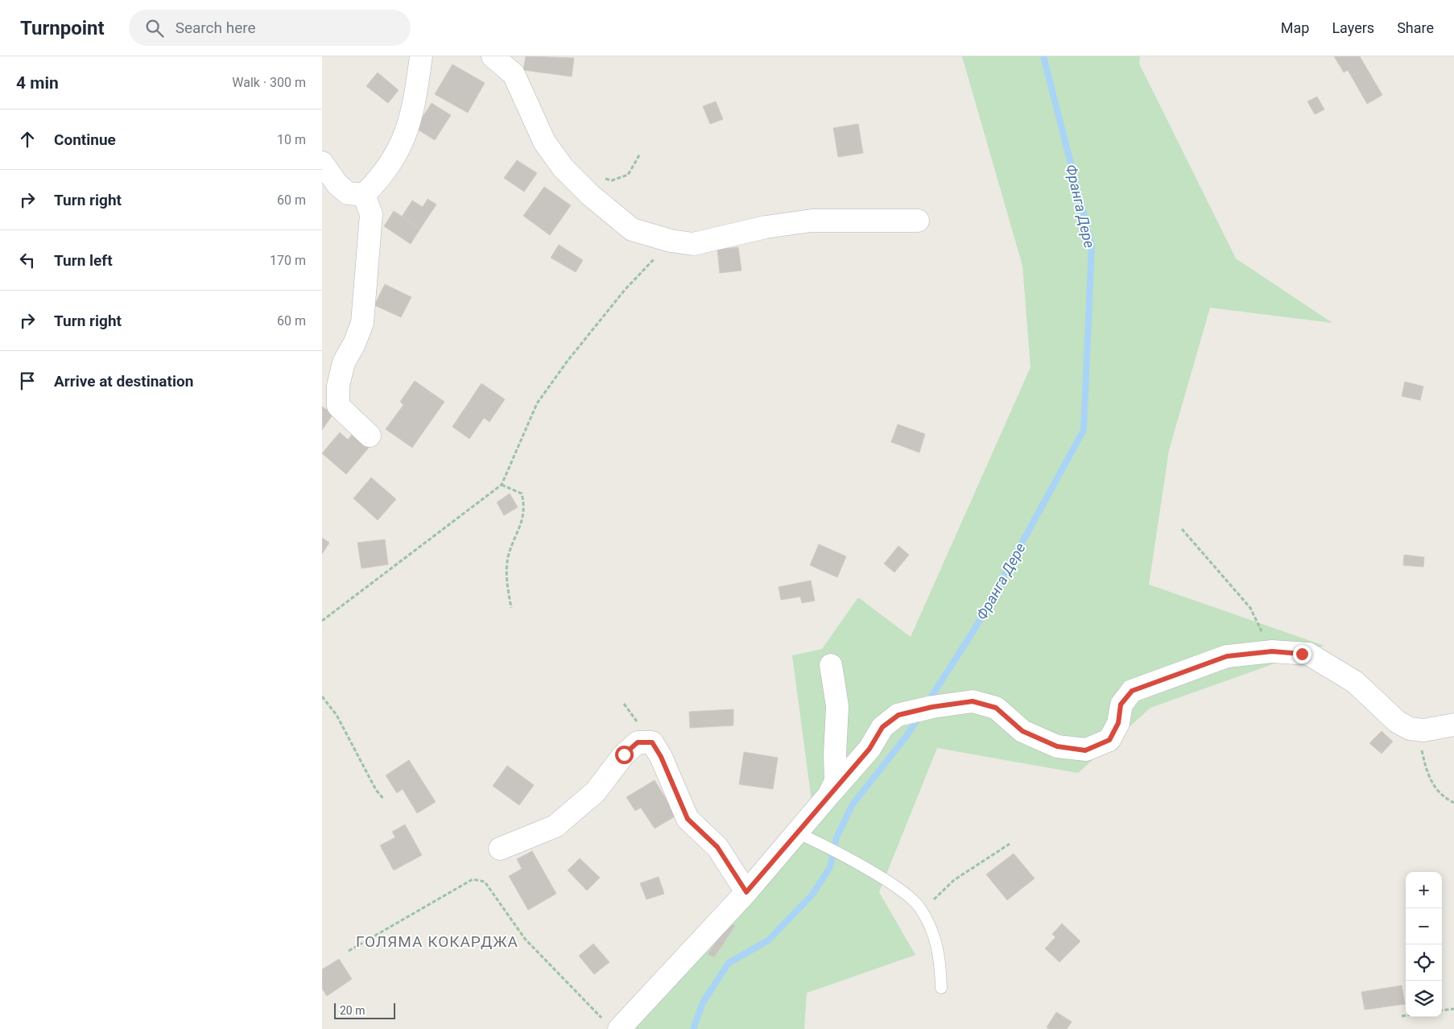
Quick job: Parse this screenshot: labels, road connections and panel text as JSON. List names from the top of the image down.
{
  "districts": ["ГОЛЯМА КОКАРДЖА"],
  "water": ["Франга Дере"],
  "scale_bar": "20 m",
  "page": {
    "header": "Turnpoint",
    "search": "Search here",
    "nav": ["Map", "Layers", "Share"],
    "heading": ["4 min", "Walk · 300 m"],
    "list": [
      ["Continue", "10 m"],
      ["Turn right", "60 m"],
      ["Turn left", "170 m"],
      ["Turn right", "60 m"],
      "Arrive at destination"
    ],
    "map_buttons": ["+", "−"],
    "scale": "20 m"
  }
}
